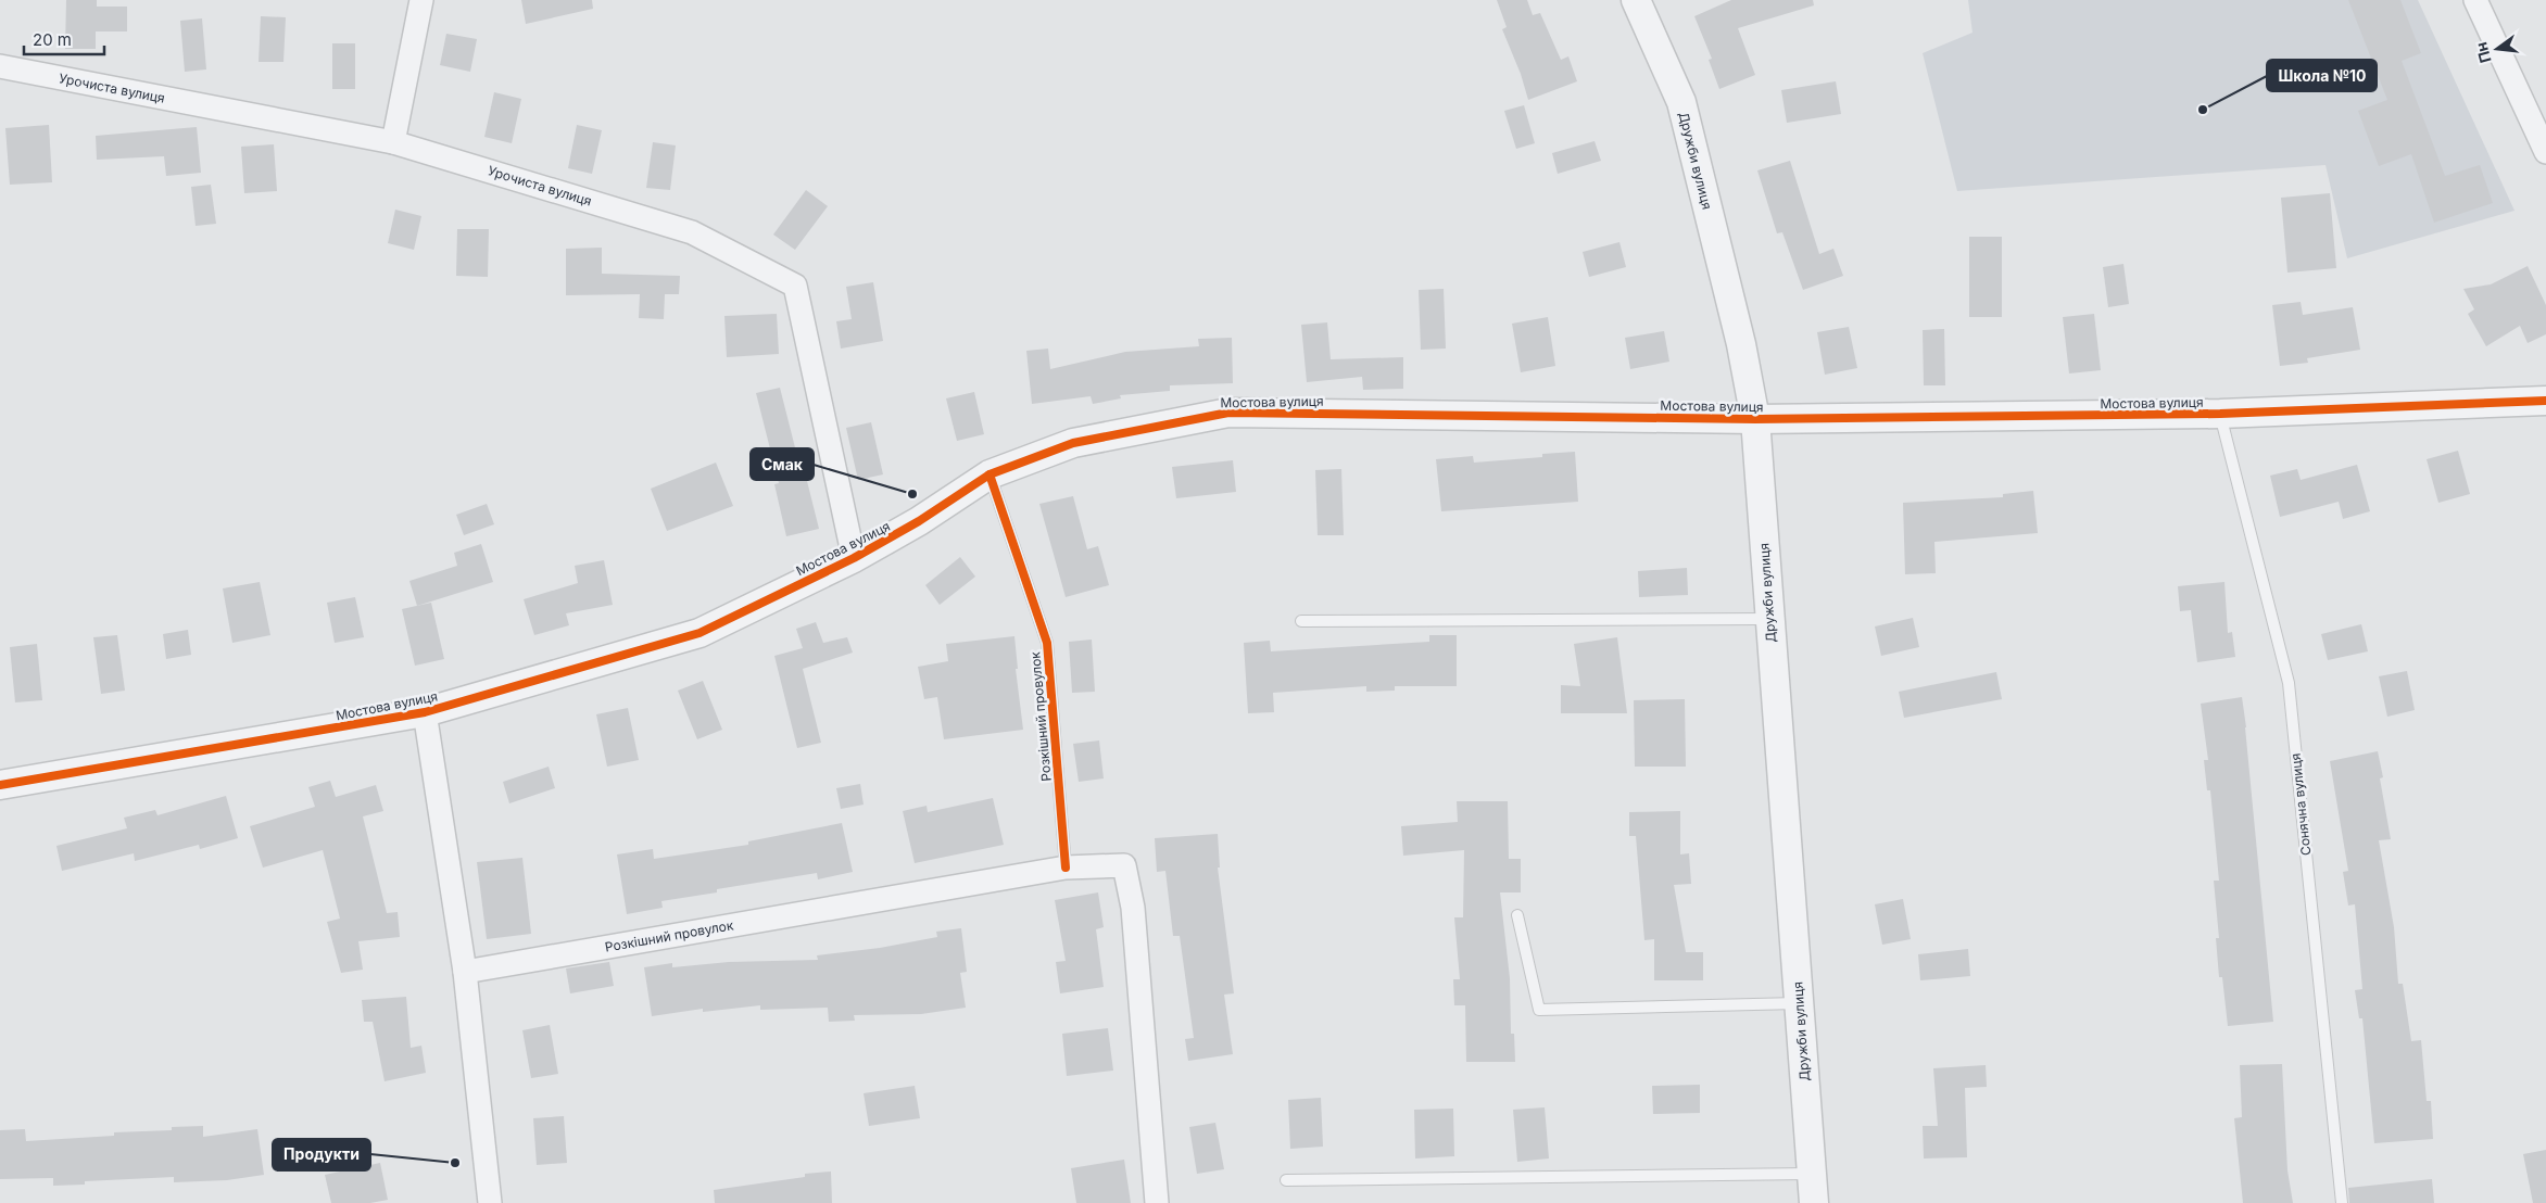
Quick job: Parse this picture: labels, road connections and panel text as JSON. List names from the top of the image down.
{
  "streets": {
    "street": [
      "Урочиста вулиця",
      "Дружби вулиця",
      "Мостова вулиця",
      "Розкішний провулок"
    ],
    "lane": ["Сонячна вулиця"]
  },
  "crossings": [
    ["Урочиста вулиця", "Мостова вулиця"],
    ["Дружби вулиця", "Мостова вулиця"],
    ["Мостова вулиця", "Розкішний провулок"],
    ["Мостова вулиця", "Сонячна вулиця"]
  ],
  "places": ["Школа №10", "Смак", "Продукти"],
  "scale_bar": "20 m",
  "north": "left"
}
